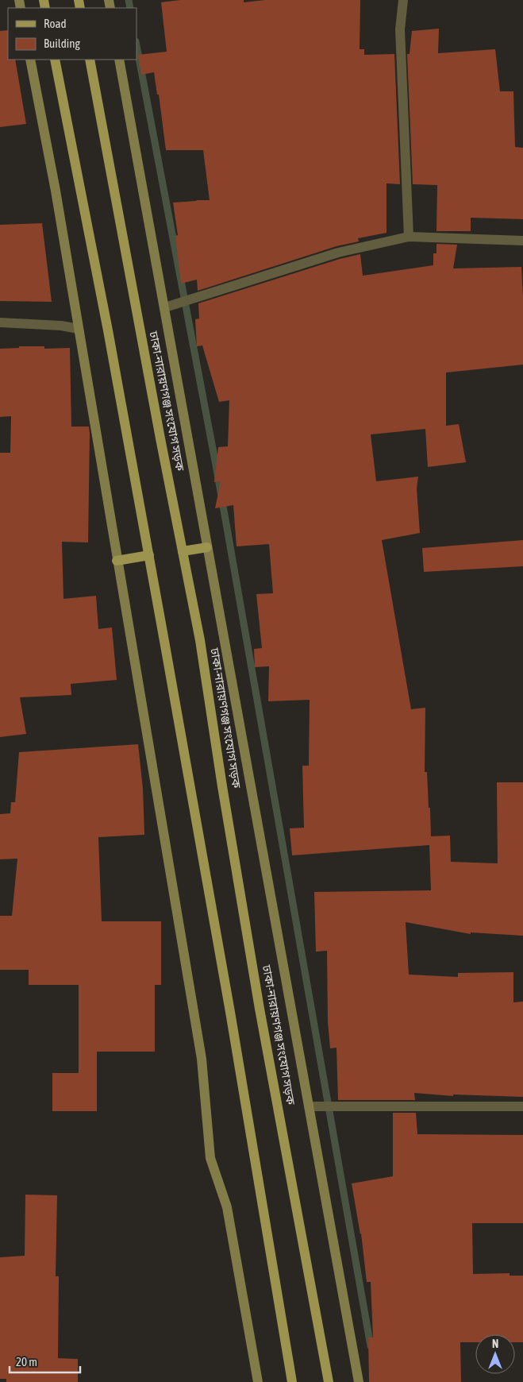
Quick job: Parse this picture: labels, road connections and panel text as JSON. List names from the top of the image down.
{
  "streets": {
    "main road": ["ঢাকা-নারায়ণগঞ্জ সংযোগ সড়ক"]
  },
  "legend": ["Road", "Building"],
  "scale_bar": "20 m",
  "north": "top"
}
